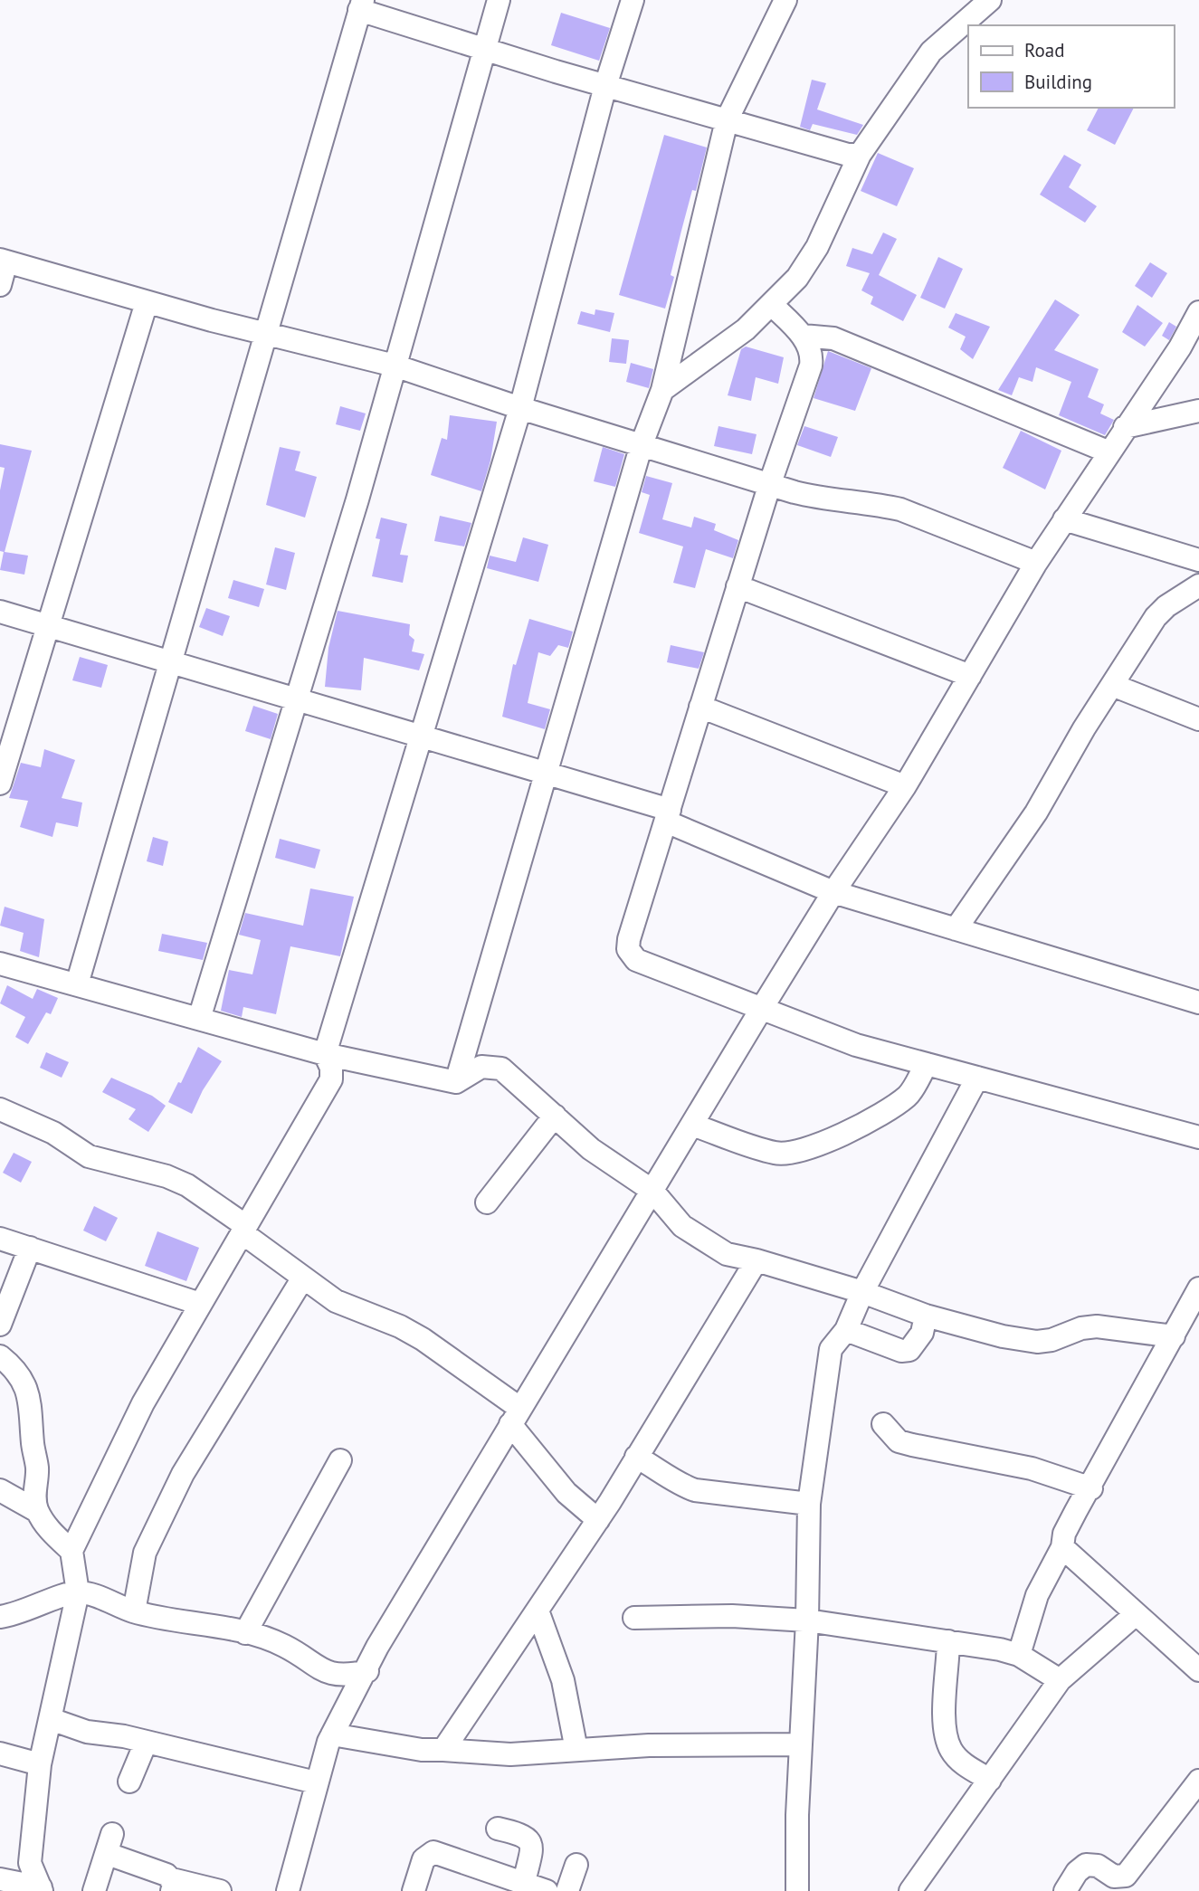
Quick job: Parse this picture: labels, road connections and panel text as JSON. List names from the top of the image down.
{
  "legend": ["Road", "Building"]
}
